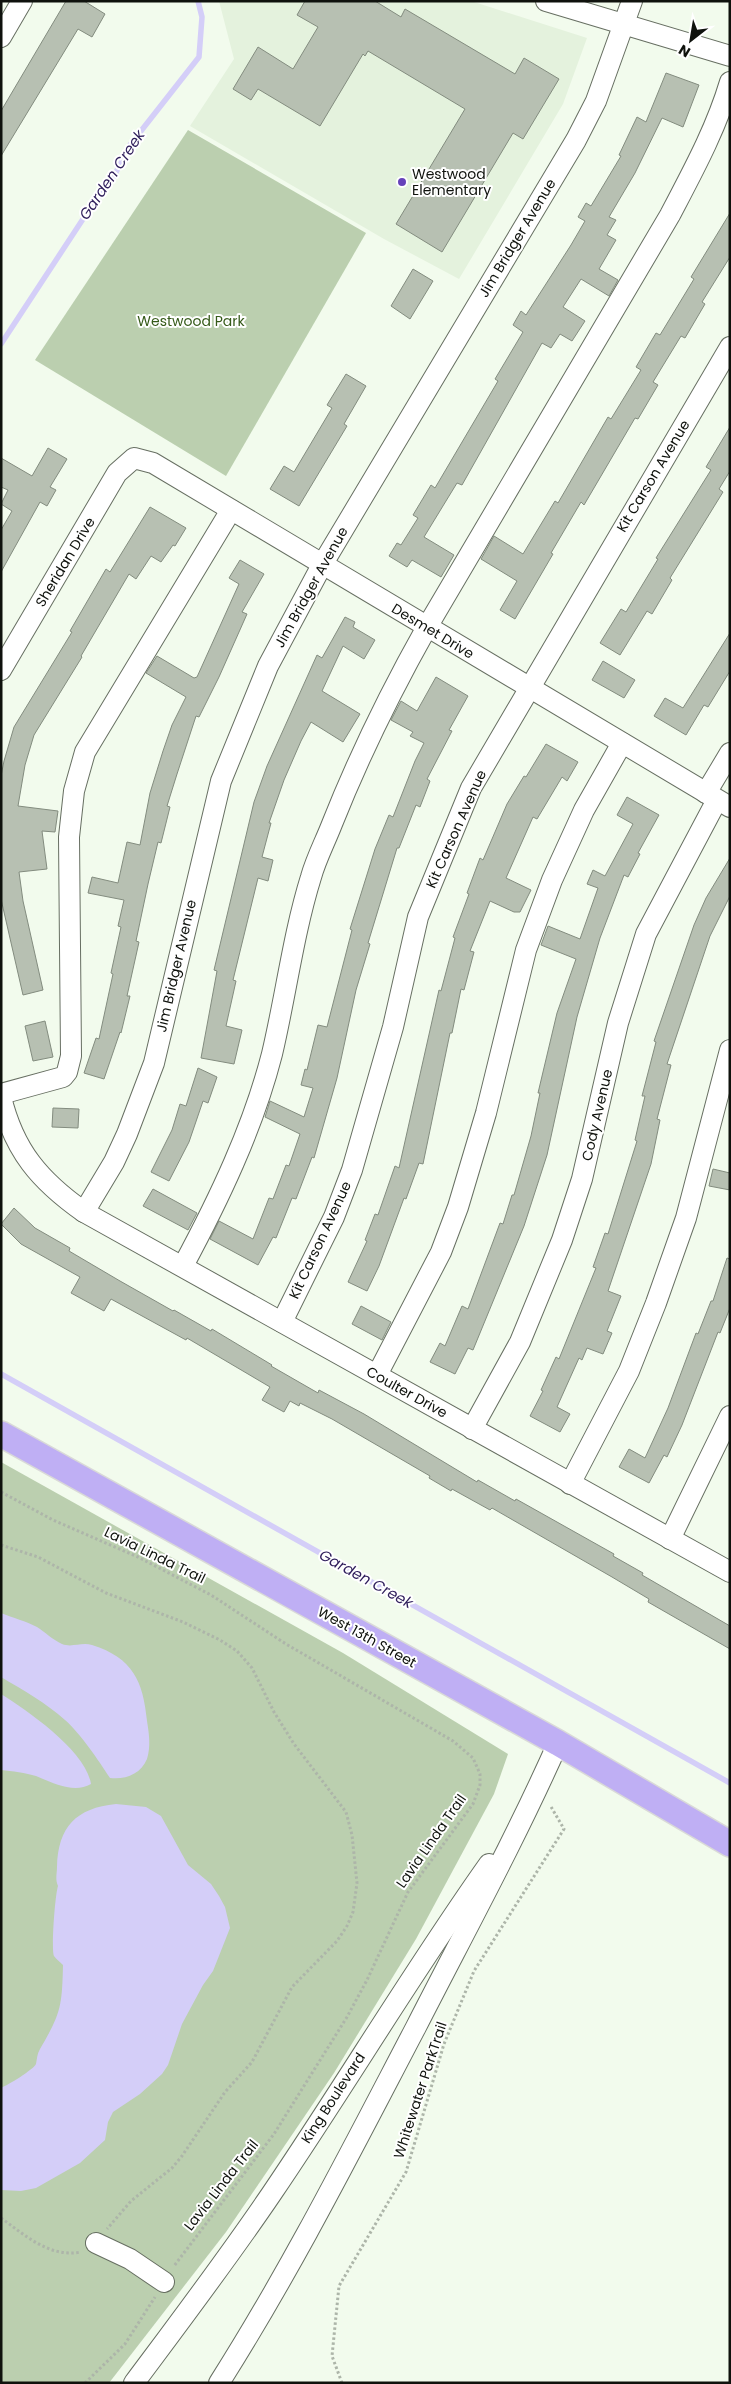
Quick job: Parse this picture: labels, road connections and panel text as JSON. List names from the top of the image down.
{
  "streets": {
    "main road": ["West 13th Street"],
    "street": [
      "Jim Bridger Avenue",
      "Kit Carson Avenue",
      "Sheridan Drive",
      "Desmet Drive",
      "Cody Avenue",
      "Coulter Drive",
      "King Boulevard"
    ],
    "path": ["Lavia Linda Trail", "Whitewater ParkTrail"]
  },
  "crossings": [
    ["Jim Bridger Avenue", "Desmet Drive"],
    ["Jim Bridger Avenue", "Coulter Drive"],
    ["Kit Carson Avenue", "Desmet Drive"],
    ["Kit Carson Avenue", "Coulter Drive"],
    ["Sheridan Drive", "Desmet Drive"],
    ["Desmet Drive", "Cody Avenue"],
    ["Cody Avenue", "Coulter Drive"],
    ["West 13th Street", "King Boulevard"],
    ["Whitewater ParkTrail", "King Boulevard"]
  ],
  "water": ["Garden Creek"],
  "parks": ["Westwood Park"],
  "places": ["Westwood Elementary"],
  "north": "bottom left"
}
